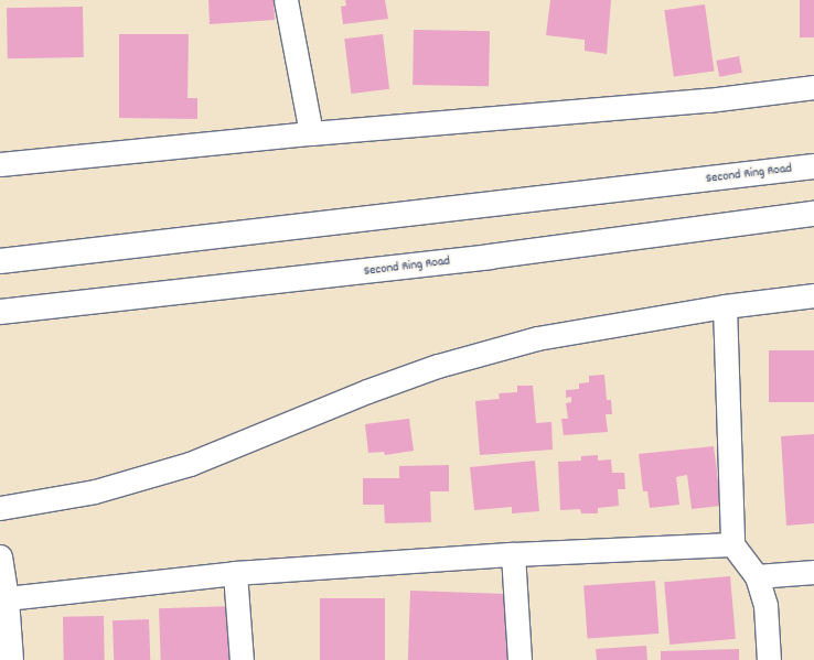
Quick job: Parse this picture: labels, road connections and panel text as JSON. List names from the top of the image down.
{
  "streets": {
    "highway": ["Second Ring Road"]
  }
}
